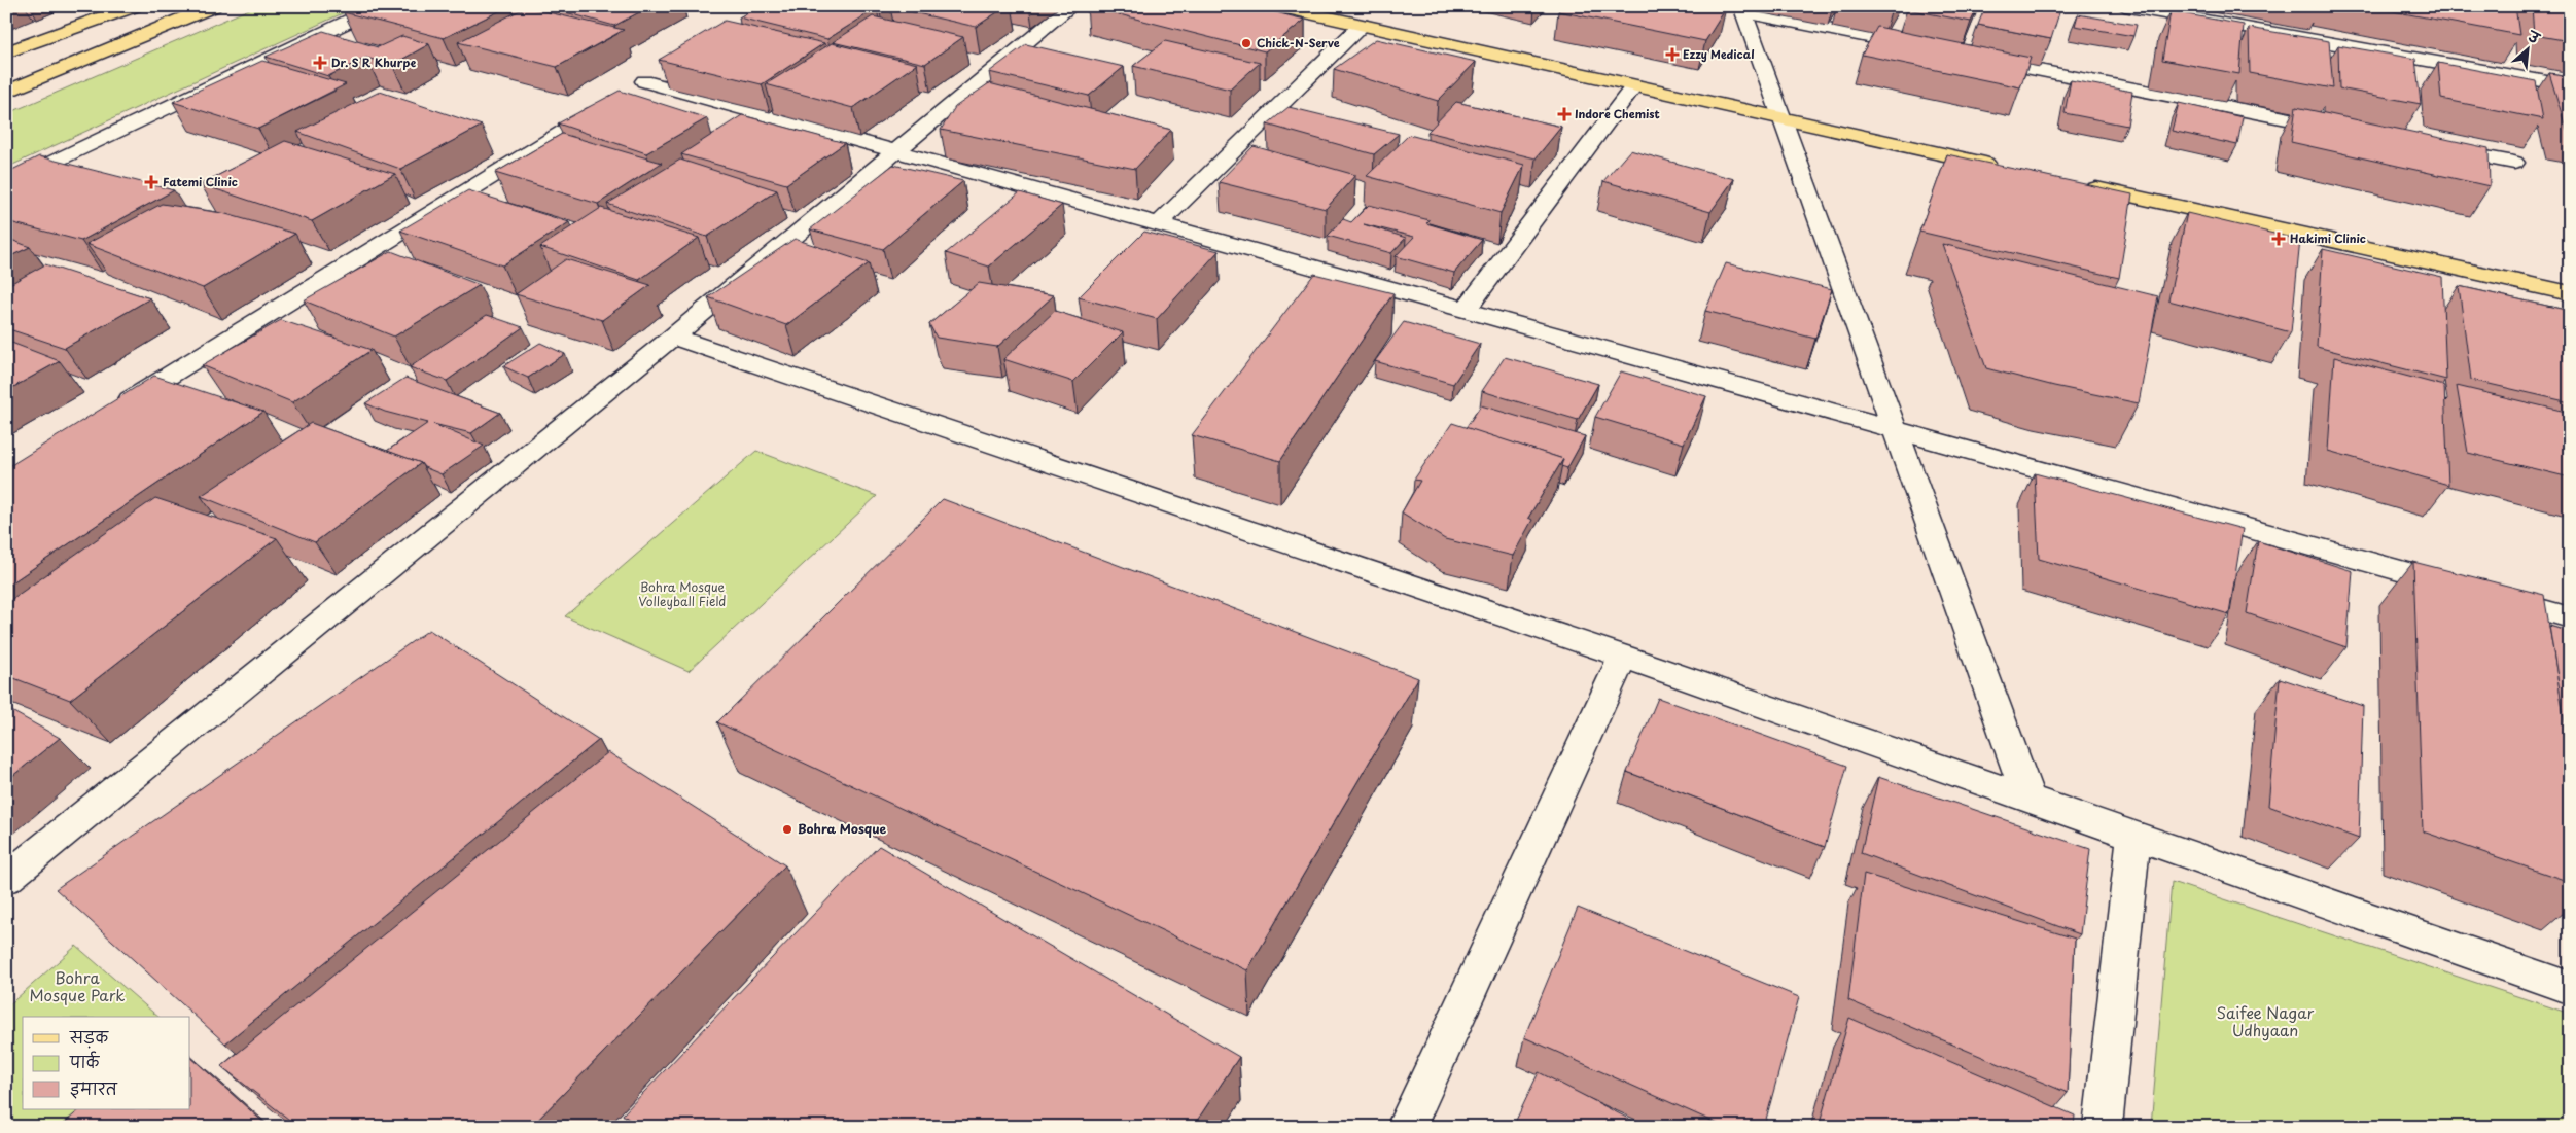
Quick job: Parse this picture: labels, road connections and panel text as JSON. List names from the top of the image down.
{
  "parks": ["Bohra Mosque Volleyball Field", "Bohra Mosque Park", "Saifee Nagar Udhyaan"],
  "places": {
    "other": ["Chick-N-Serve", "Bohra Mosque"],
    "health": [
      "Ezzy Medical",
      "Dr. S R Khurpe",
      "Indore Chemist",
      "Fatemi Clinic",
      "Hakimi Clinic"
    ]
  },
  "legend": ["सड़क", "पार्क", "इमारत"],
  "north": "top right"
}
